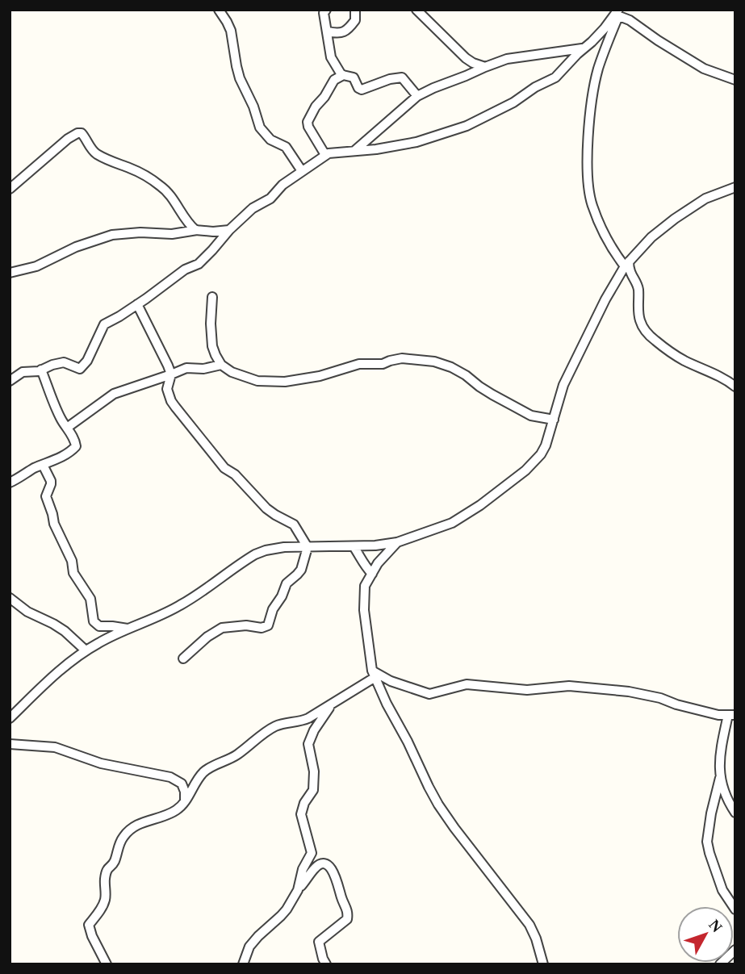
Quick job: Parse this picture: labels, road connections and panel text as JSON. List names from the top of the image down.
{
  "north": "top right"
}
